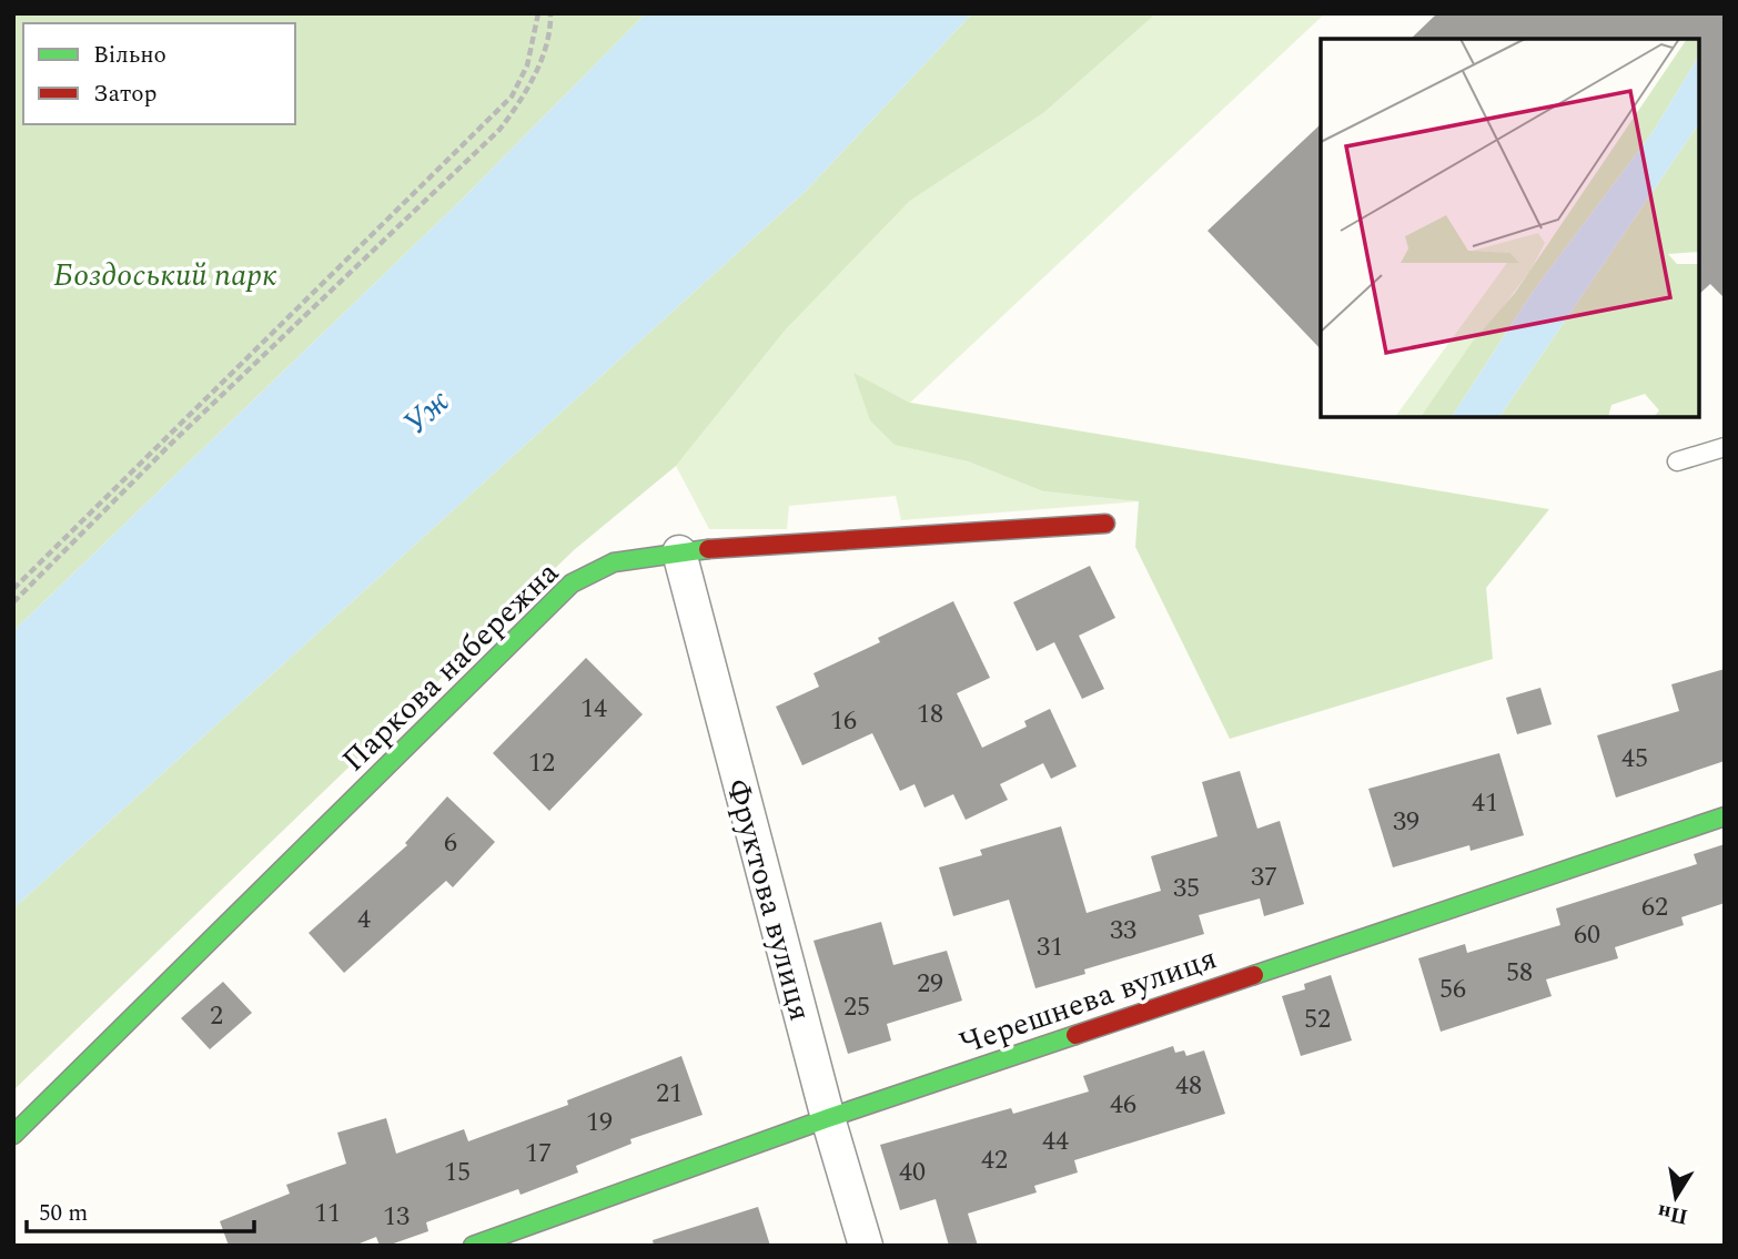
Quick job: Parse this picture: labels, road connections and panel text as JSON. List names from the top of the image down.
{
  "streets": {
    "street": ["Паркова набережна", "Фруктова вулиця", "Черешнева вулиця"]
  },
  "crossings": [
    ["Паркова набережна", "Фруктова вулиця"],
    ["Фруктова вулиця", "Черешнева вулиця"]
  ],
  "water": ["Уж"],
  "parks": ["Боздоський парк"],
  "house_numbers": [
    "14",
    "18",
    "16",
    "45",
    "12",
    "41",
    "39",
    "6",
    "37",
    "35",
    "62",
    "4",
    "33",
    "60",
    "31",
    "58",
    "29",
    "56",
    "25",
    "2",
    "52",
    "48",
    "21",
    "46",
    "19",
    "44",
    "17",
    "42",
    "15",
    "40",
    "11",
    "13"
  ],
  "legend": ["Вільно", "Затор"],
  "scale_bar": "50 m",
  "north": "bottom"
}
